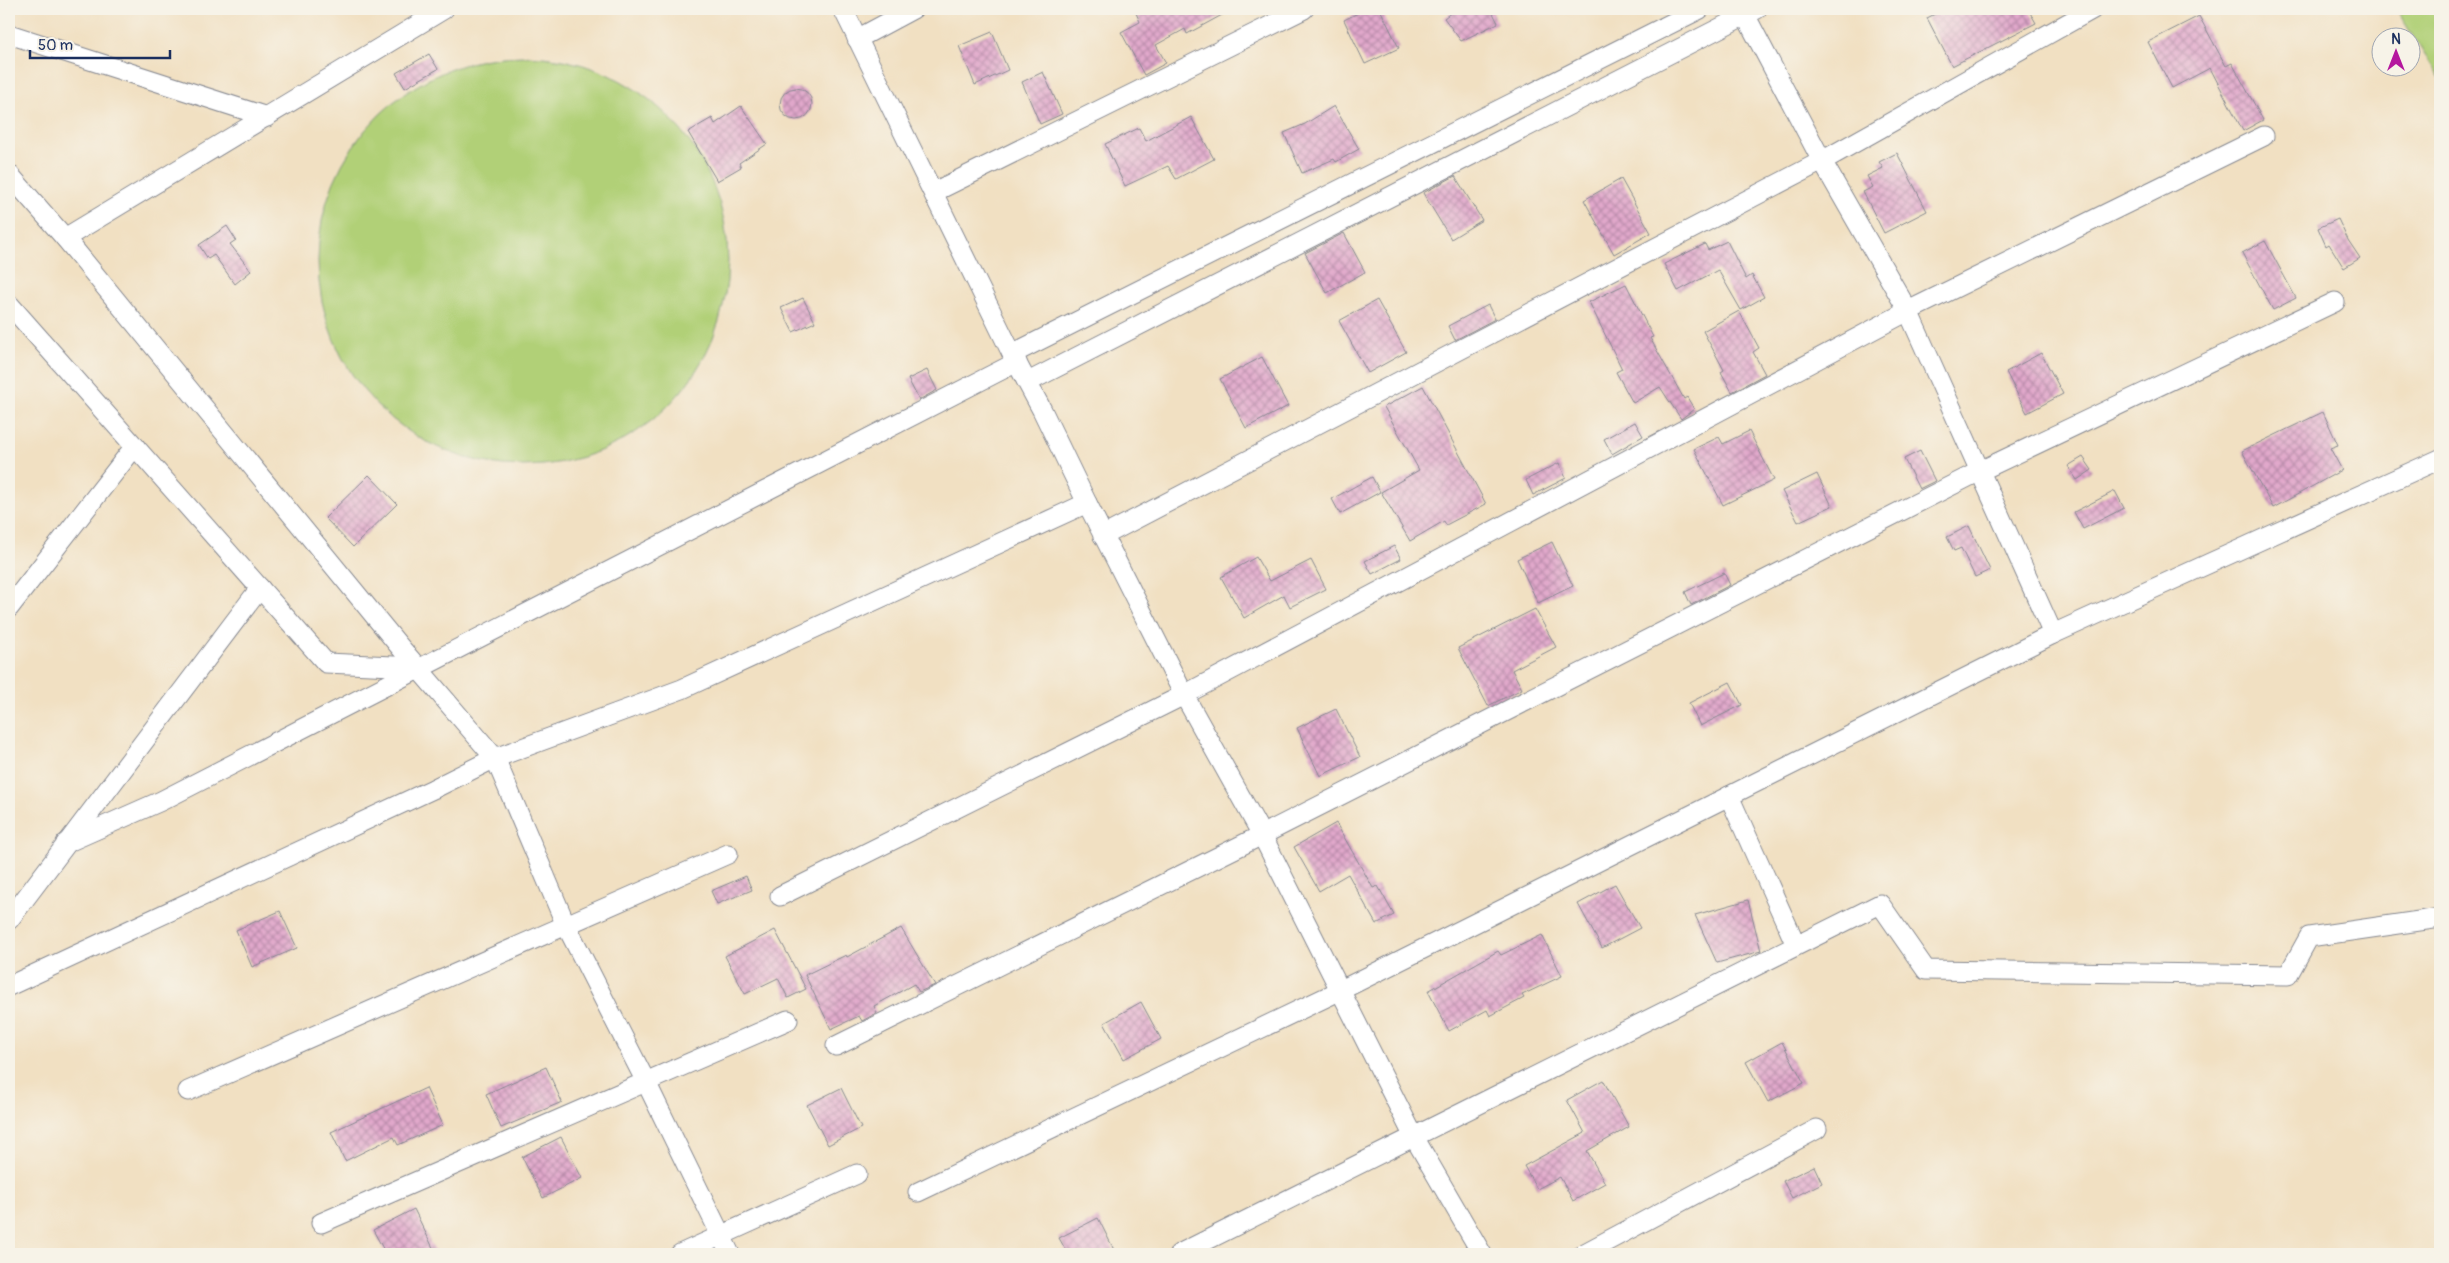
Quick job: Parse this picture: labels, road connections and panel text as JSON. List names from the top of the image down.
{
  "scale_bar": "50 m",
  "north": "top"
}
